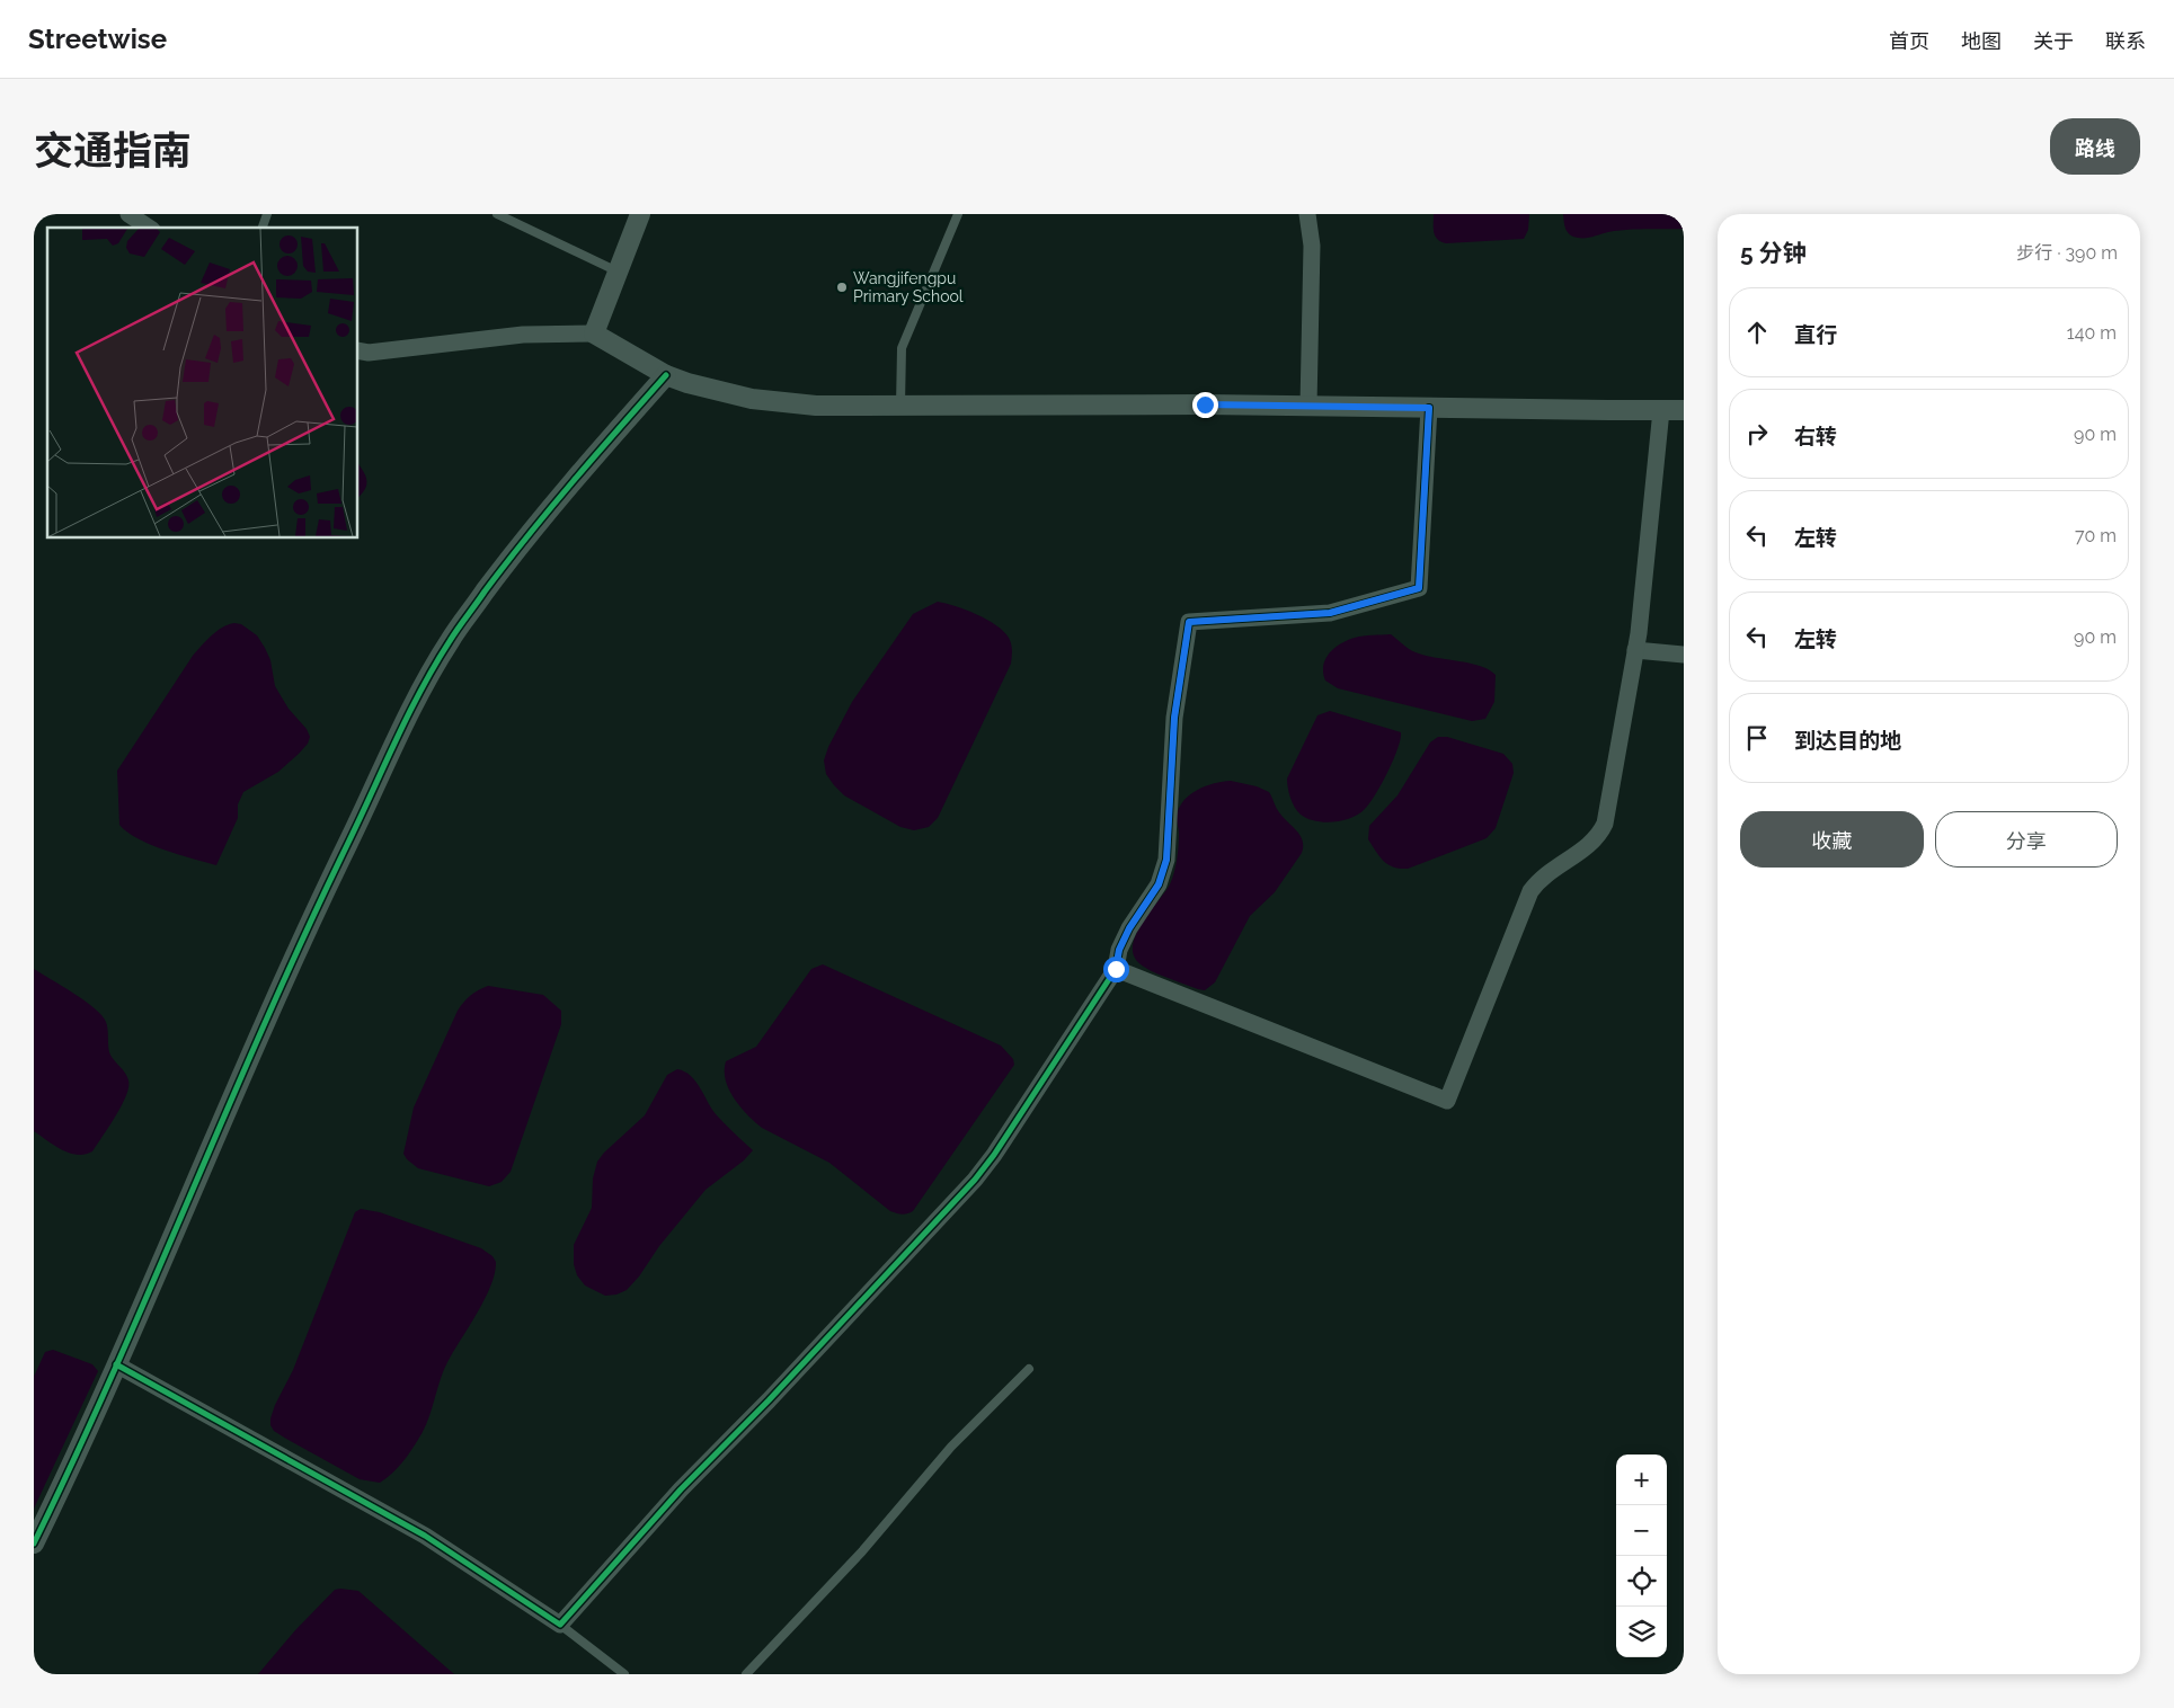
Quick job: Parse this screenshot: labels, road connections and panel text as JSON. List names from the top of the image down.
{
  "places": ["Wangjifengpu Primary School"],
  "page": {
    "header": "Streetwise",
    "nav": [
      "首页",
      "地图",
      "关于",
      "联系"
    ],
    "title": "交通指南",
    "buttons": [
      "路线",
      ["收藏", "分享"]
    ],
    "heading": ["5 分钟", "步行 · 390 m"],
    "list": [
      ["直行", "140 m"],
      ["右转", "90 m"],
      ["左转", "70 m"],
      ["左转", "90 m"],
      "到达目的地"
    ],
    "map_buttons": ["+", "−"]
  }
}
